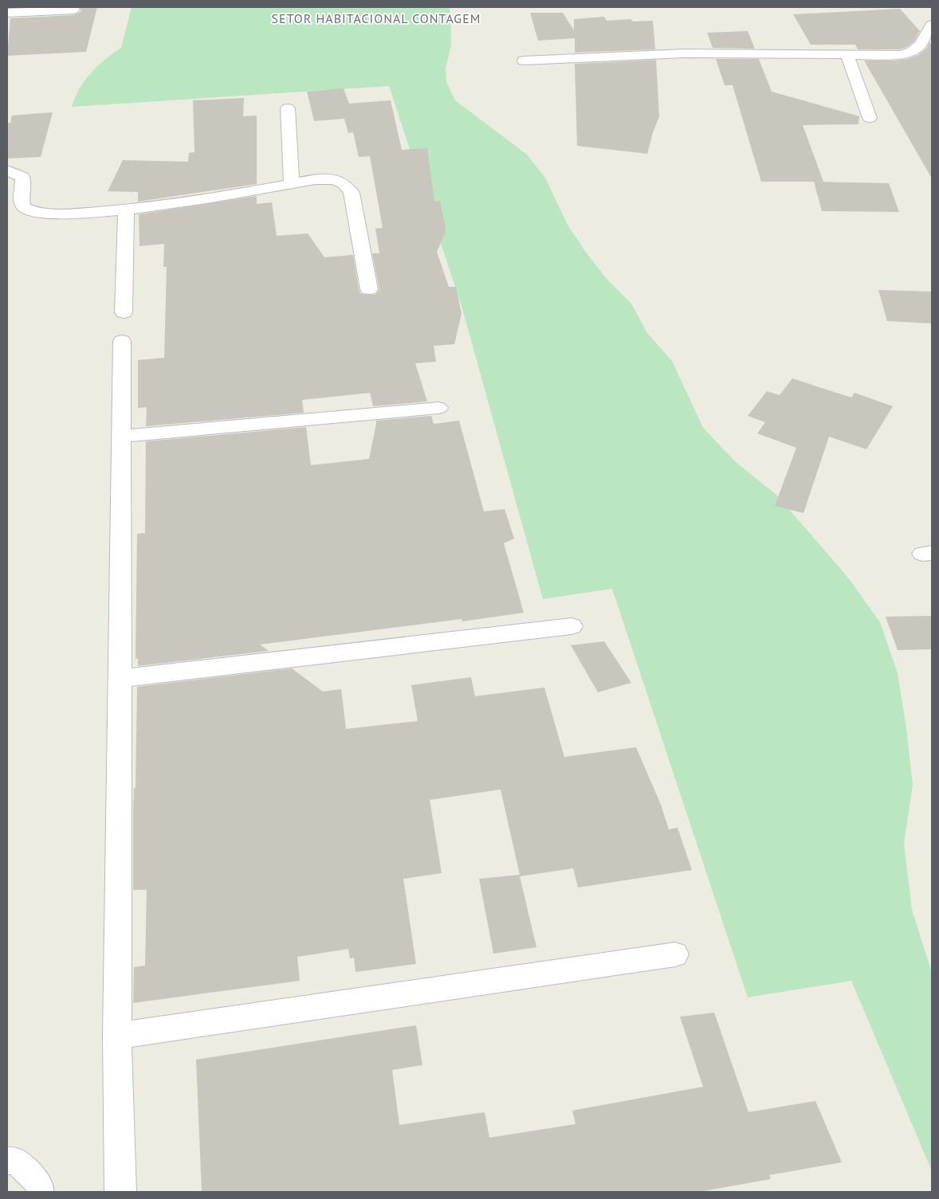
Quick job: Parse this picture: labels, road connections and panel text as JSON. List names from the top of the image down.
{
  "districts": ["SETOR HABITACIONAL CONTAGEM"]
}
